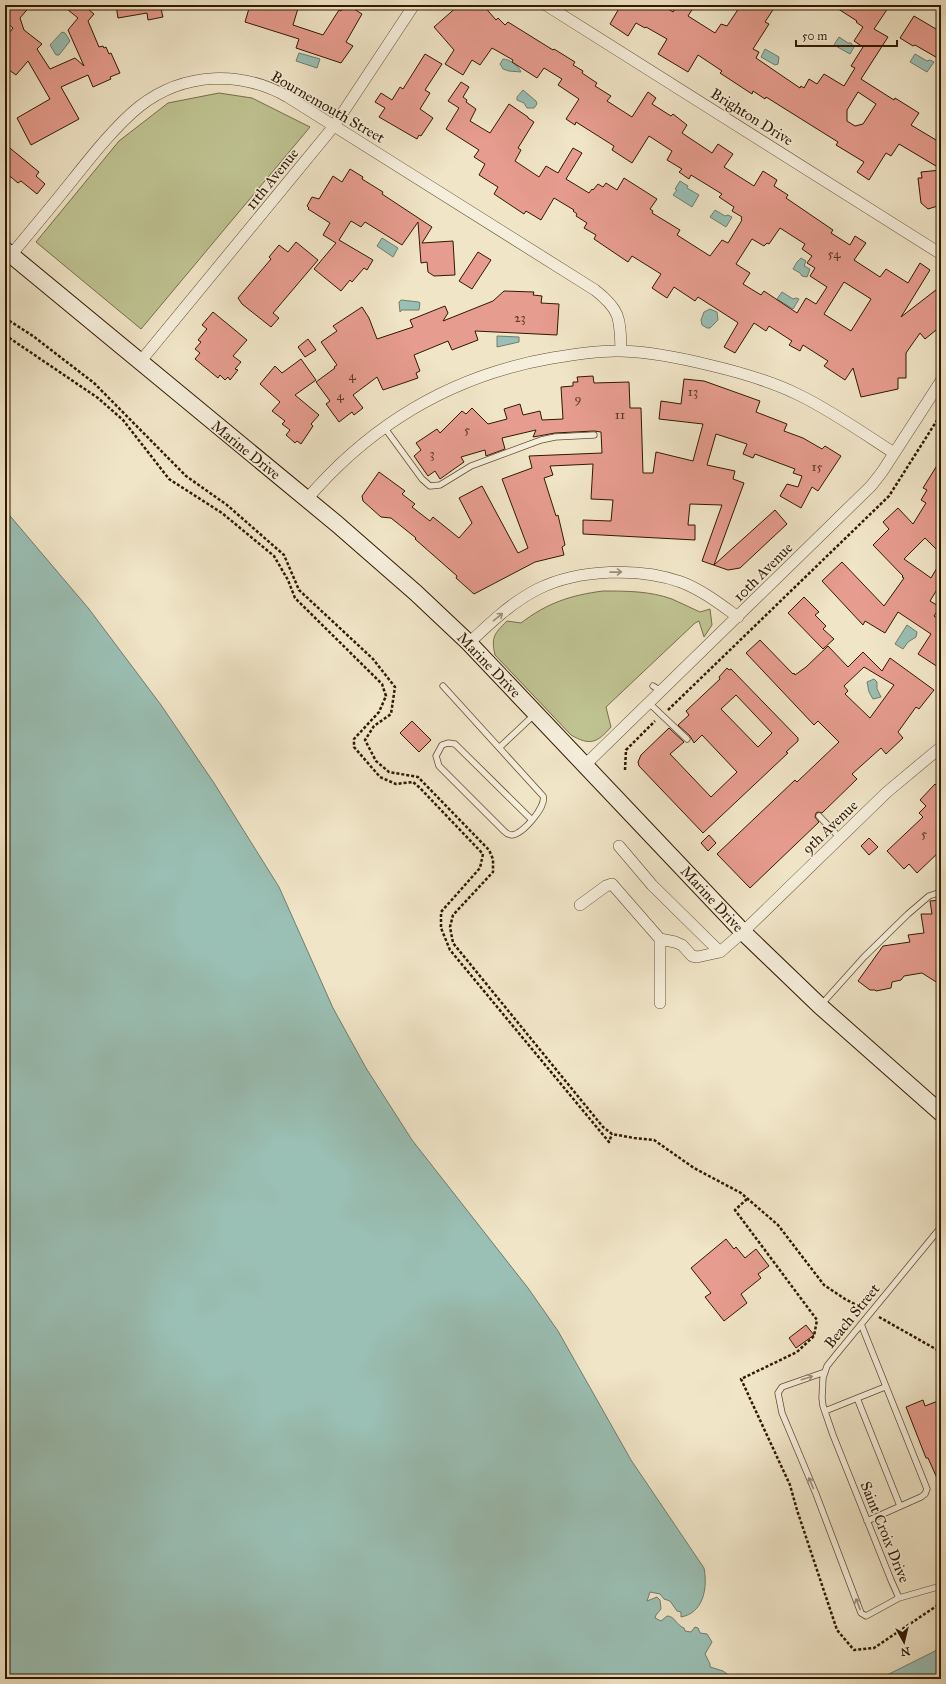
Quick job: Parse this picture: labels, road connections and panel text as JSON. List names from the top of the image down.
{
  "streets": {
    "main road": ["Marine Drive"],
    "street": [
      "Bournemouth Street",
      "Brighton Drive",
      "11th Avenue",
      "10th Avenue",
      "9th Avenue"
    ],
    "lane": ["Beach Street", "Saint Croix Drive"]
  },
  "crossings": [
    ["Bournemouth Street", "11th Avenue"],
    ["Bournemouth Street", "Marine Drive"],
    ["11th Avenue", "Marine Drive"],
    ["Marine Drive", "10th Avenue"],
    ["Marine Drive", "9th Avenue"],
    ["Beach Street", "Saint Croix Drive"]
  ],
  "house_numbers": [
    "54",
    "23",
    "4",
    "13",
    "4",
    "9",
    "11",
    "5",
    "3",
    "15",
    "5"
  ],
  "scale_bar": "50 m",
  "north": "bottom"
}
